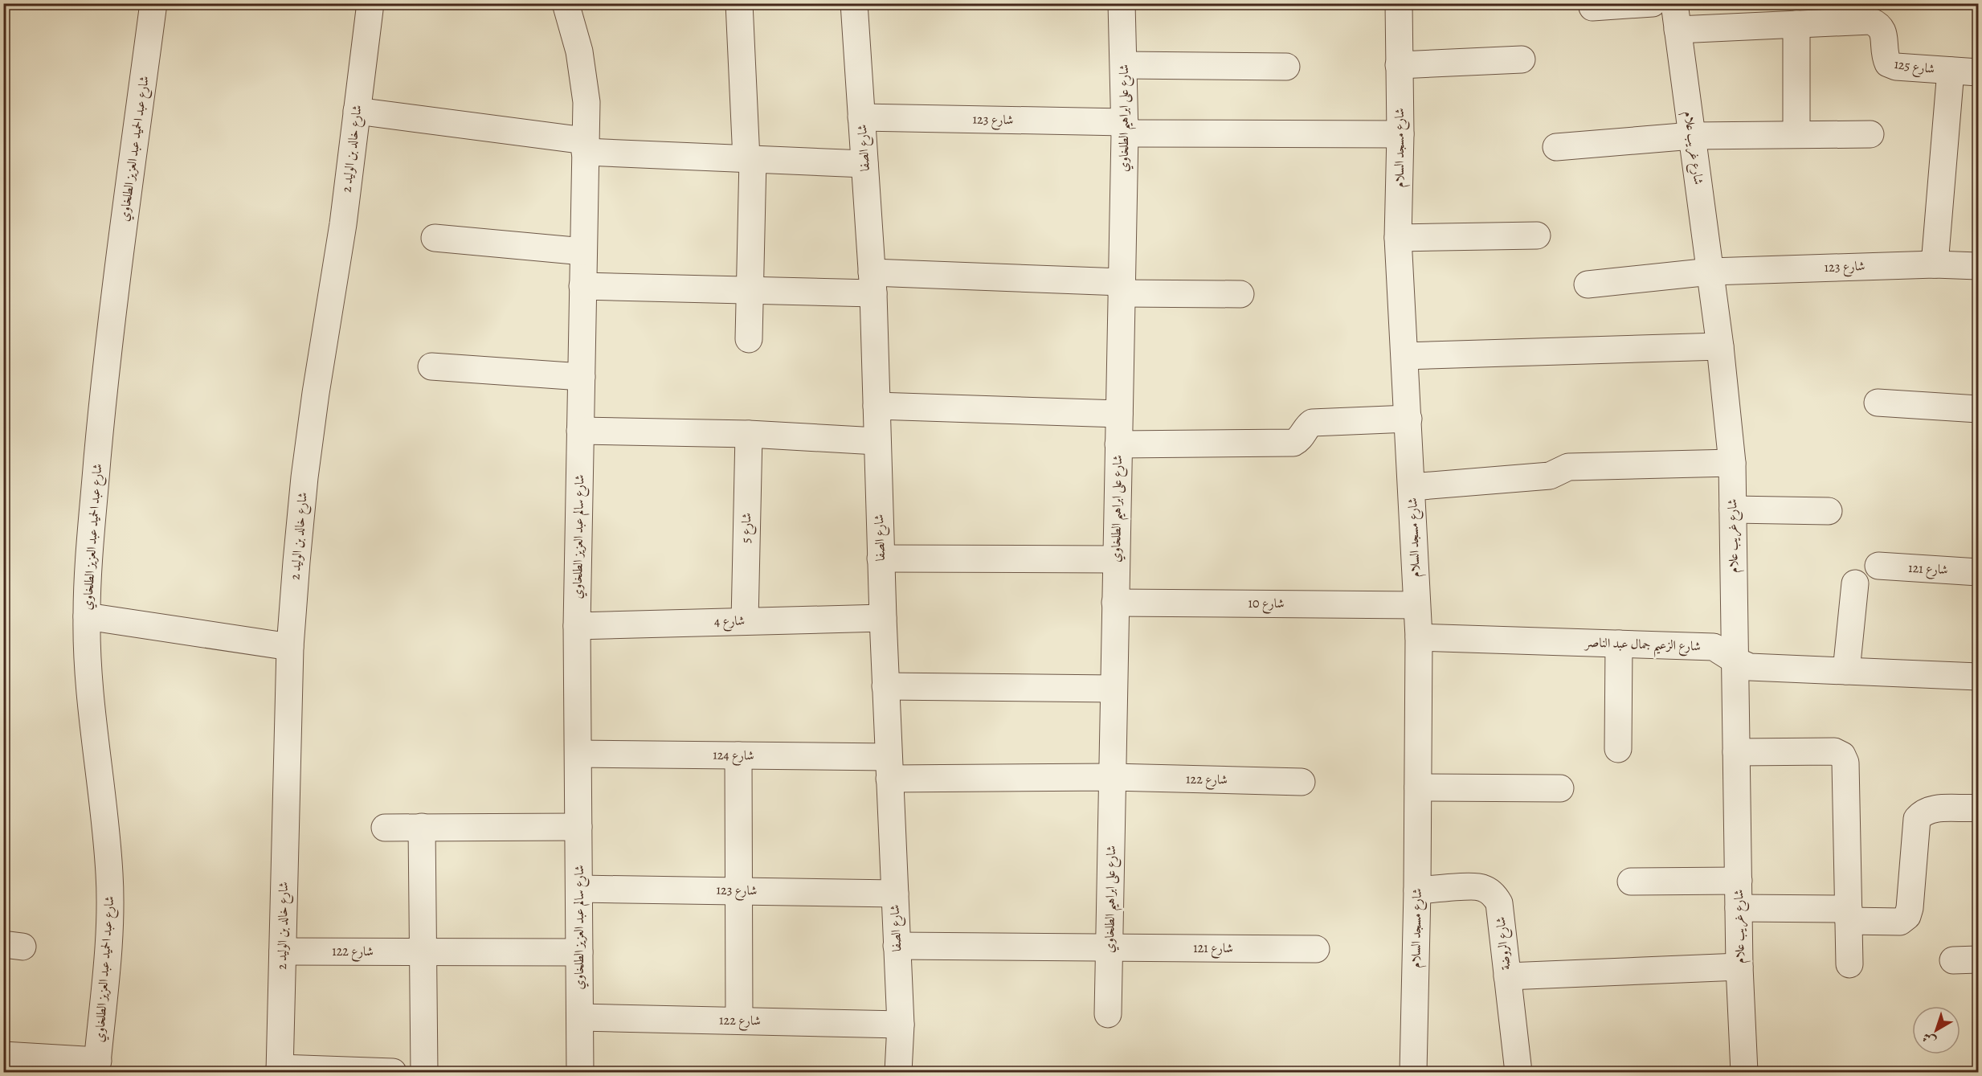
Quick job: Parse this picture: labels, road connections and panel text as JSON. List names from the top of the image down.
{
  "streets": {
    "street": [
      "شارع 125",
      "شارع على ابراهيم الطلخاوي",
      "شارع 123",
      "شارع الصفا",
      "شارع مسجد السلام",
      "شارع غريب علام",
      "شارع عبد الحميد عبد العزيز الطلخاوي",
      "شارع خالد بن الوليد 2",
      "شارع 5",
      "شارع سالم عبد العزيز الطلخاوي",
      "شارع 121",
      "شارع 10",
      "شارع 4",
      "شارع الزعيم جمال عبد الناصر",
      "شارع 124",
      "شارع 122",
      "شارع الروضة"
    ]
  },
  "crossings": [
    ["شارع على ابراهيم الطلخاوي", "شارع 123"],
    ["شارع على ابراهيم الطلخاوي", "شارع 121"],
    ["شارع على ابراهيم الطلخاوي", "شارع 10"],
    ["شارع على ابراهيم الطلخاوي", "شارع 124"],
    ["شارع على ابراهيم الطلخاوي", "شارع 122"],
    ["شارع 123", "شارع الصفا"],
    ["شارع 123", "شارع مسجد السلام"],
    ["شارع 123", "شارع غريب علام"],
    ["شارع 123", "شارع سالم عبد العزيز الطلخاوي"],
    ["شارع الصفا", "شارع 121"],
    ["شارع الصفا", "شارع 4"],
    ["شارع الصفا", "شارع 124"],
    ["شارع الصفا", "شارع 122"],
    ["شارع مسجد السلام", "شارع 10"],
    ["شارع مسجد السلام", "شارع الزعيم جمال عبد الناصر"],
    ["شارع مسجد السلام", "شارع الروضة"],
    ["شارع غريب علام", "شارع الزعيم جمال عبد الناصر"],
    ["شارع خالد بن الوليد 2", "شارع 122"],
    ["شارع 5", "شارع 4"],
    ["شارع سالم عبد العزيز الطلخاوي", "شارع 4"],
    ["شارع سالم عبد العزيز الطلخاوي", "شارع 124"],
    ["شارع سالم عبد العزيز الطلخاوي", "شارع 122"],
    ["شارع 124", "شارع 122"]
  ],
  "north": "bottom left"
}
